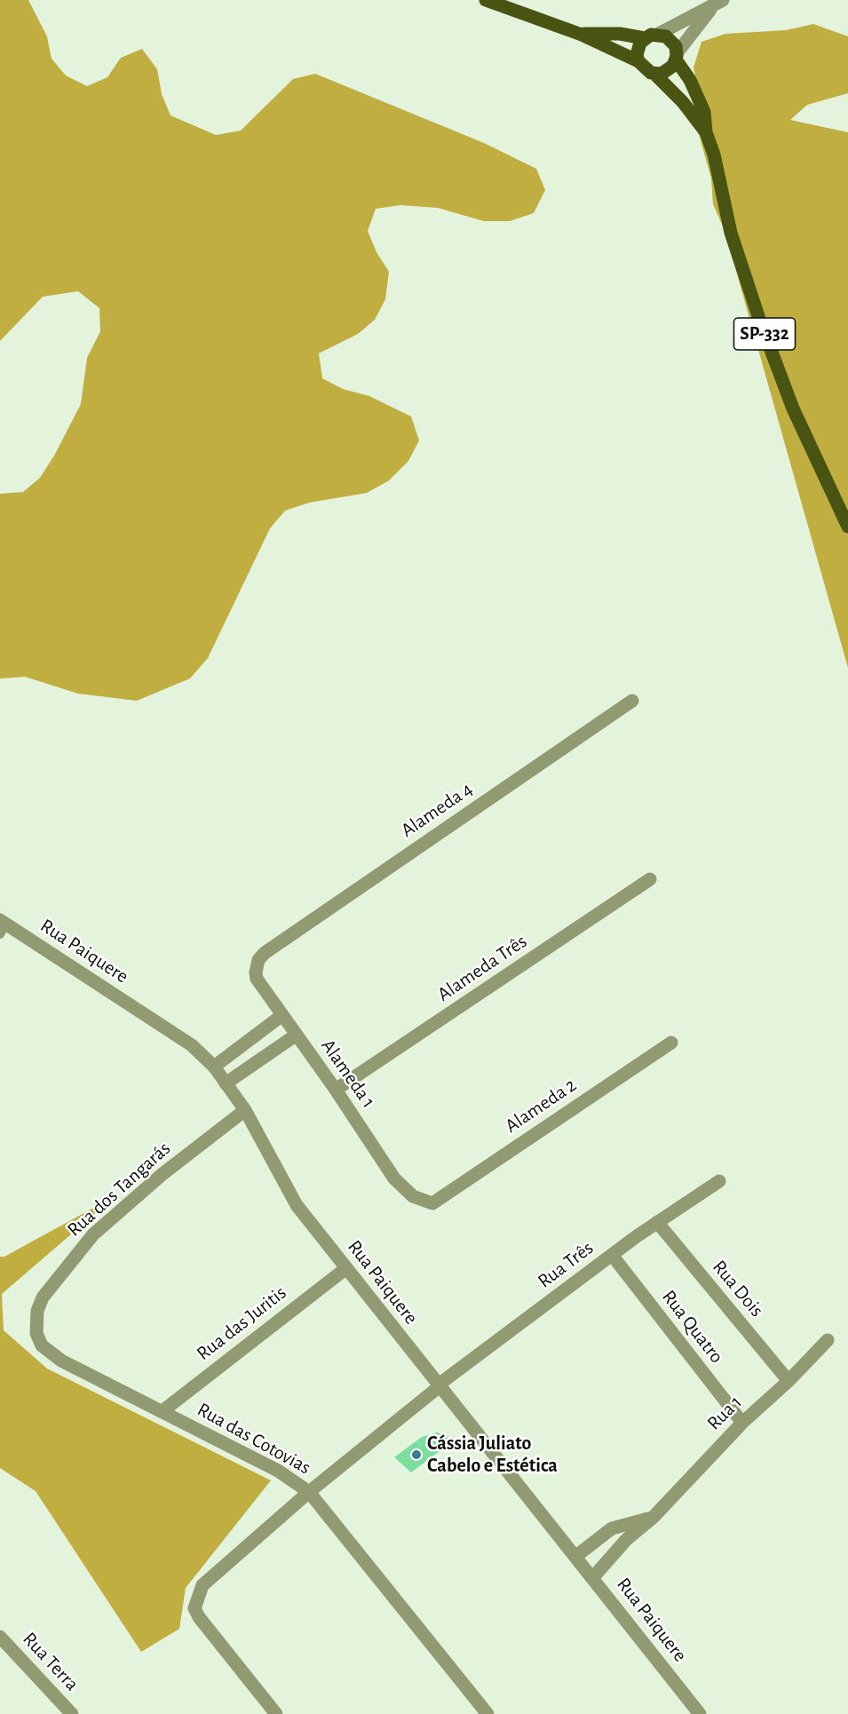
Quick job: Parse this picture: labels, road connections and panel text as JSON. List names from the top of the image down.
{
  "streets": {
    "main road": ["SP-332"],
    "street": [
      "Alameda 4",
      "Rua Paiquere",
      "Alameda Três",
      "Alameda 1",
      "Alameda 2",
      "Rua dos Tangarás",
      "Rua Três",
      "Rua Dois",
      "Rua das Juritis",
      "Rua Quatro",
      "Rua 1",
      "Rua das Cotovias",
      "Rua Terra"
    ]
  },
  "crossings": [
    ["Alameda 4", "Alameda 1"],
    ["Rua Paiquere", "Rua dos Tangarás"],
    ["Rua Paiquere", "Rua Três"],
    ["Rua Paiquere", "Rua das Juritis"],
    ["Rua Paiquere", "Rua 1"],
    ["Alameda Três", "Alameda 1"],
    ["Alameda 1", "Alameda 2"],
    ["Rua dos Tangarás", "Rua das Cotovias"],
    ["Rua Três", "Rua Dois"],
    ["Rua Três", "Rua Quatro"],
    ["Rua Três", "Rua das Cotovias"],
    ["Rua Dois", "Rua 1"],
    ["Rua das Juritis", "Rua das Cotovias"],
    ["Rua Quatro", "Rua 1"]
  ],
  "places": ["Cássia Juliato Cabelo e Estética"]
}
